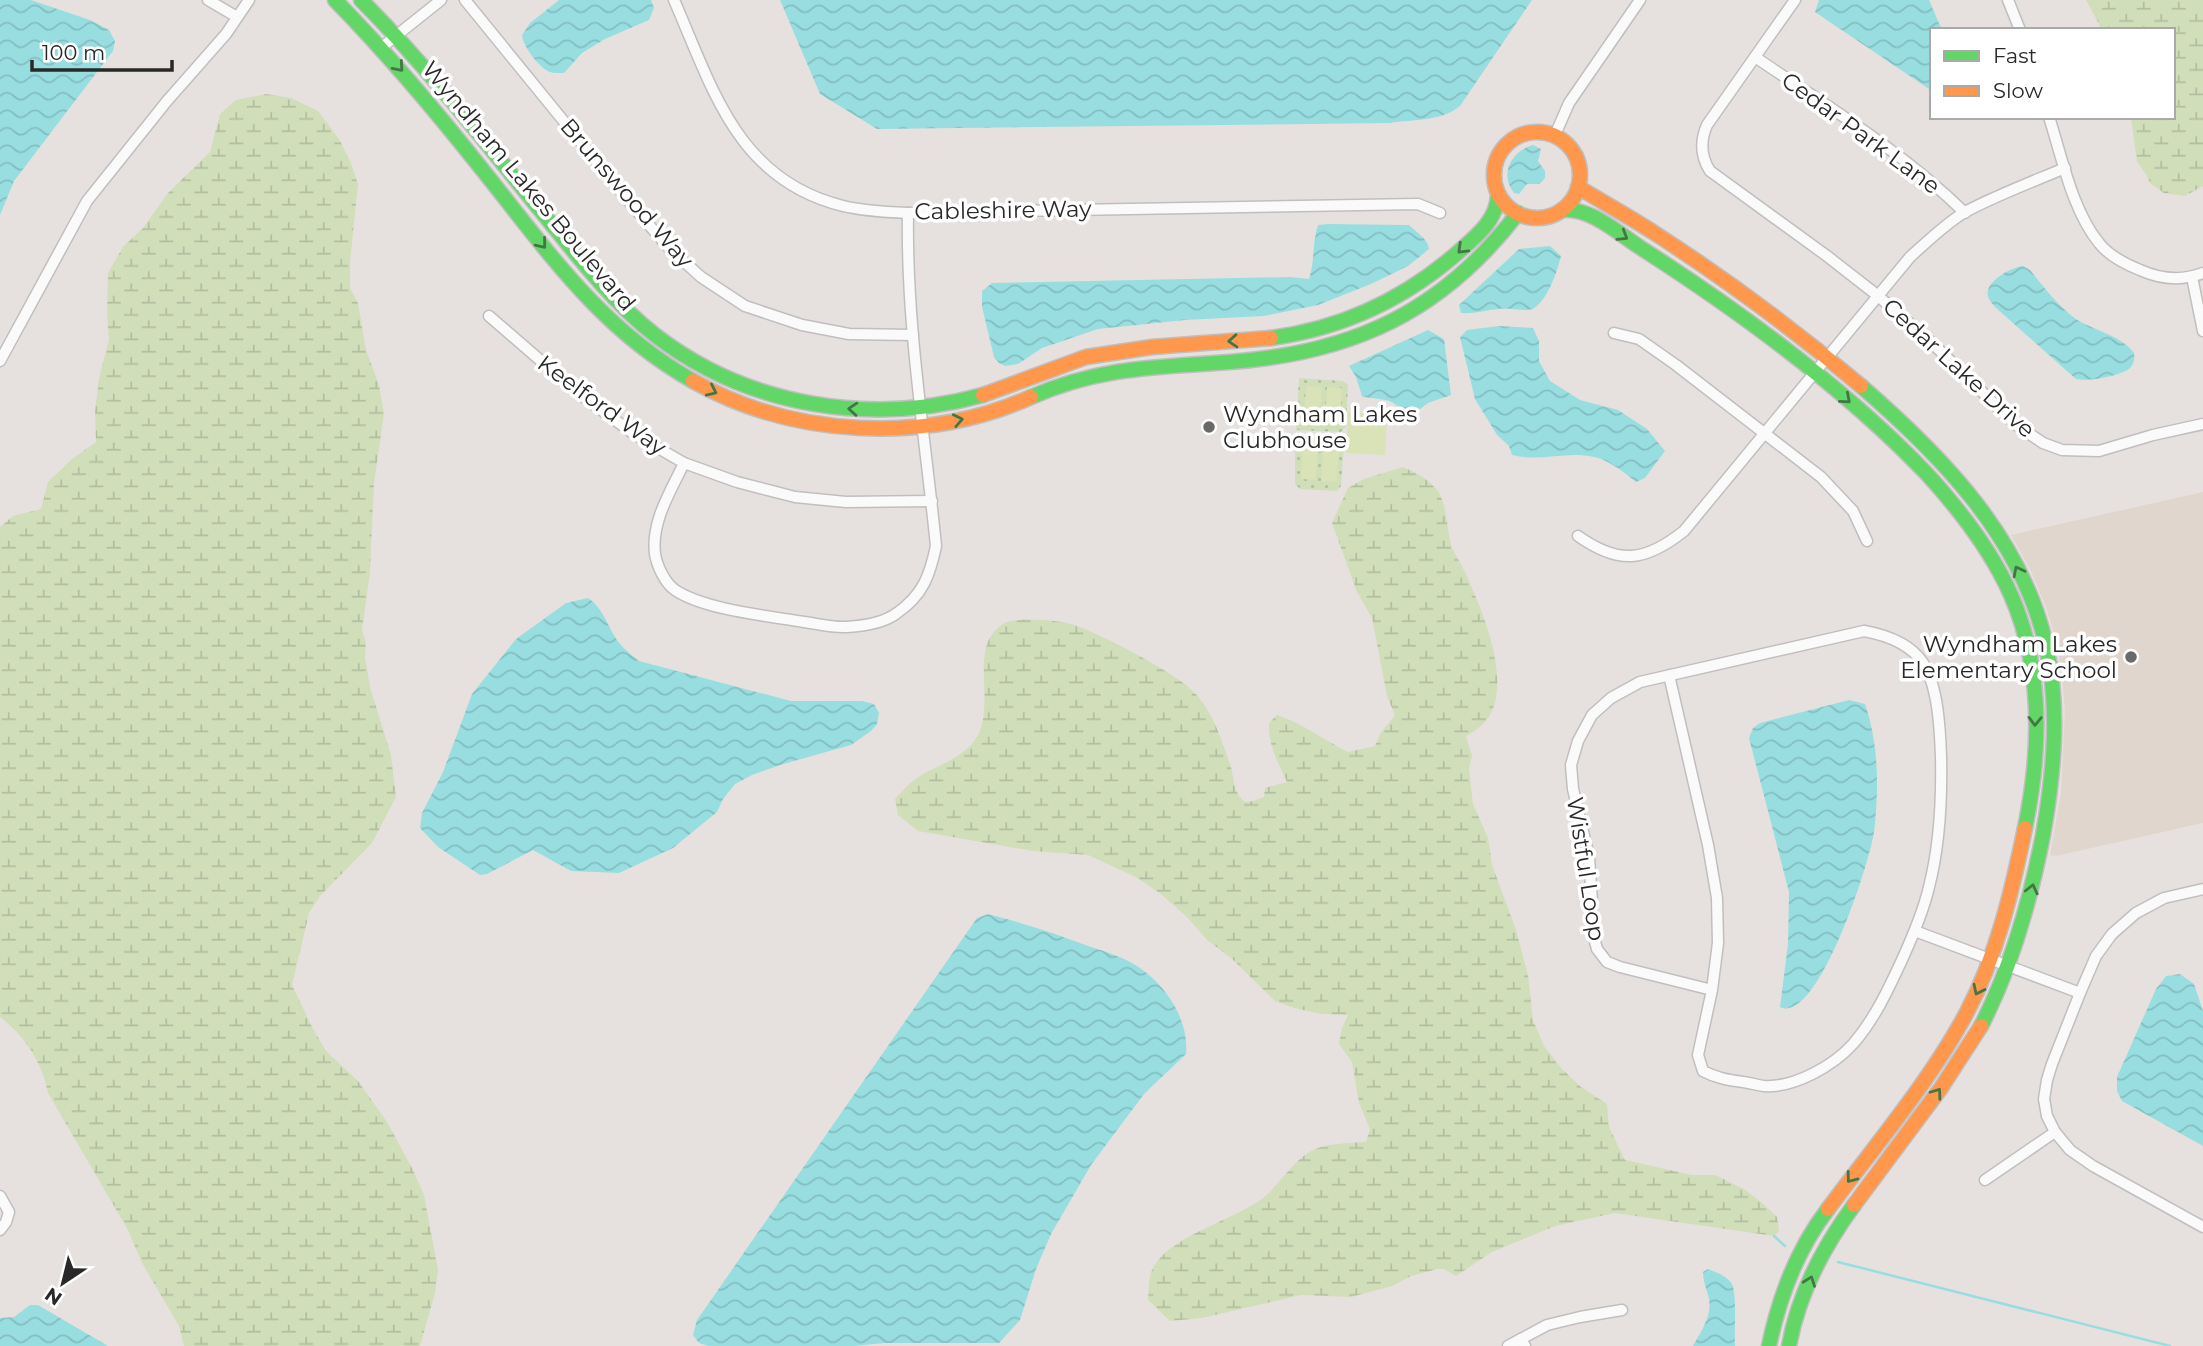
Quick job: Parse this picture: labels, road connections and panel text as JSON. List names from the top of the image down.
{
  "streets": {
    "street": [
      "Cedar Park Lane",
      "Wyndham Lakes Boulevard",
      "Brunswood Way",
      "Cableshire Way",
      "Cedar Lake Drive",
      "Keelford Way",
      "Wistful Loop"
    ]
  },
  "crossings": [
    ["Cedar Park Lane", "Cedar Lake Drive"]
  ],
  "places": ["Wyndham Lakes Clubhouse", "Wyndham Lakes Elementary School"],
  "legend": ["Fast", "Slow"],
  "scale_bar": "100 m",
  "north": "bottom left"
}
